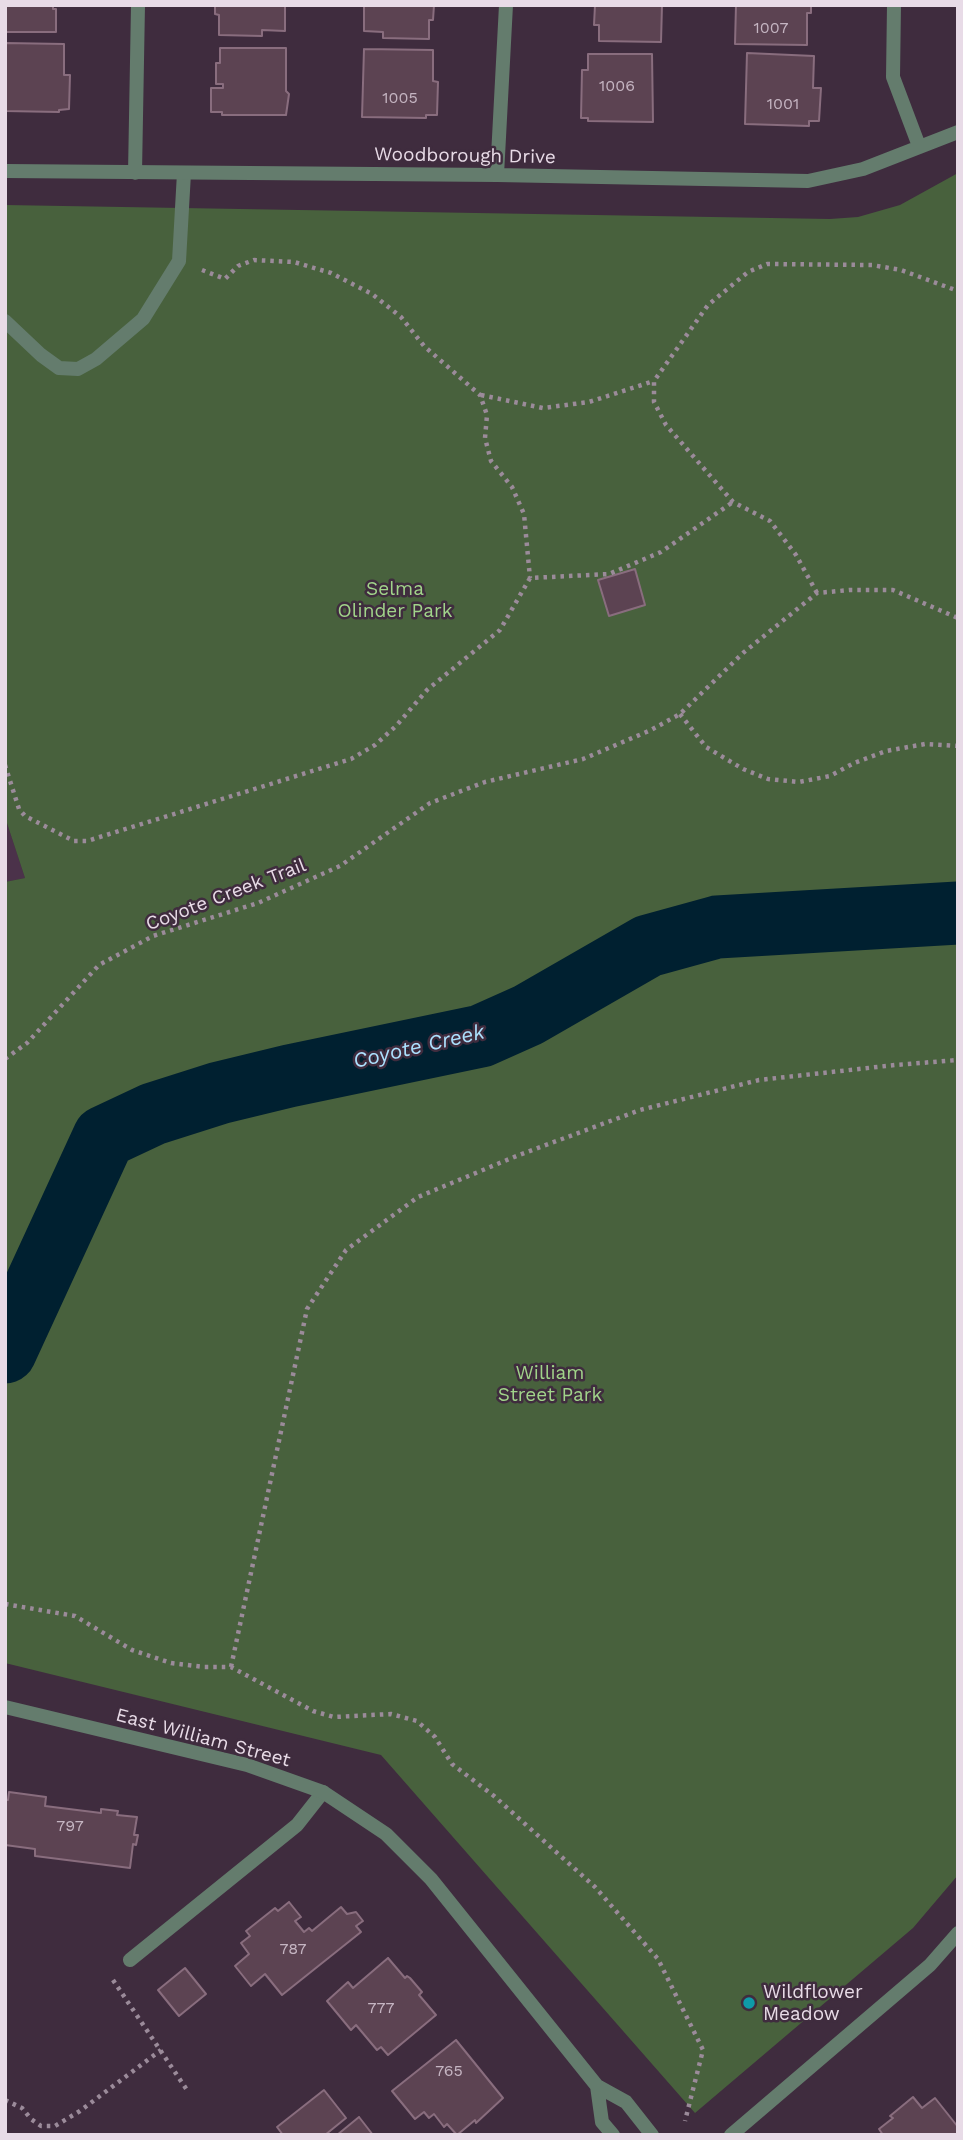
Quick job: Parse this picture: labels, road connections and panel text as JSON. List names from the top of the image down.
{
  "streets": {
    "street": ["Woodborough Drive", "East William Street"],
    "path": ["Coyote Creek Trail"]
  },
  "water": ["Coyote Creek"],
  "parks": ["Selma Olinder Park", "William Street Park"],
  "places": ["Wildflower Meadow"],
  "house_numbers": [
    "1007",
    "1006",
    "1005",
    "1001",
    "797",
    "787",
    "777",
    "765"
  ]
}
